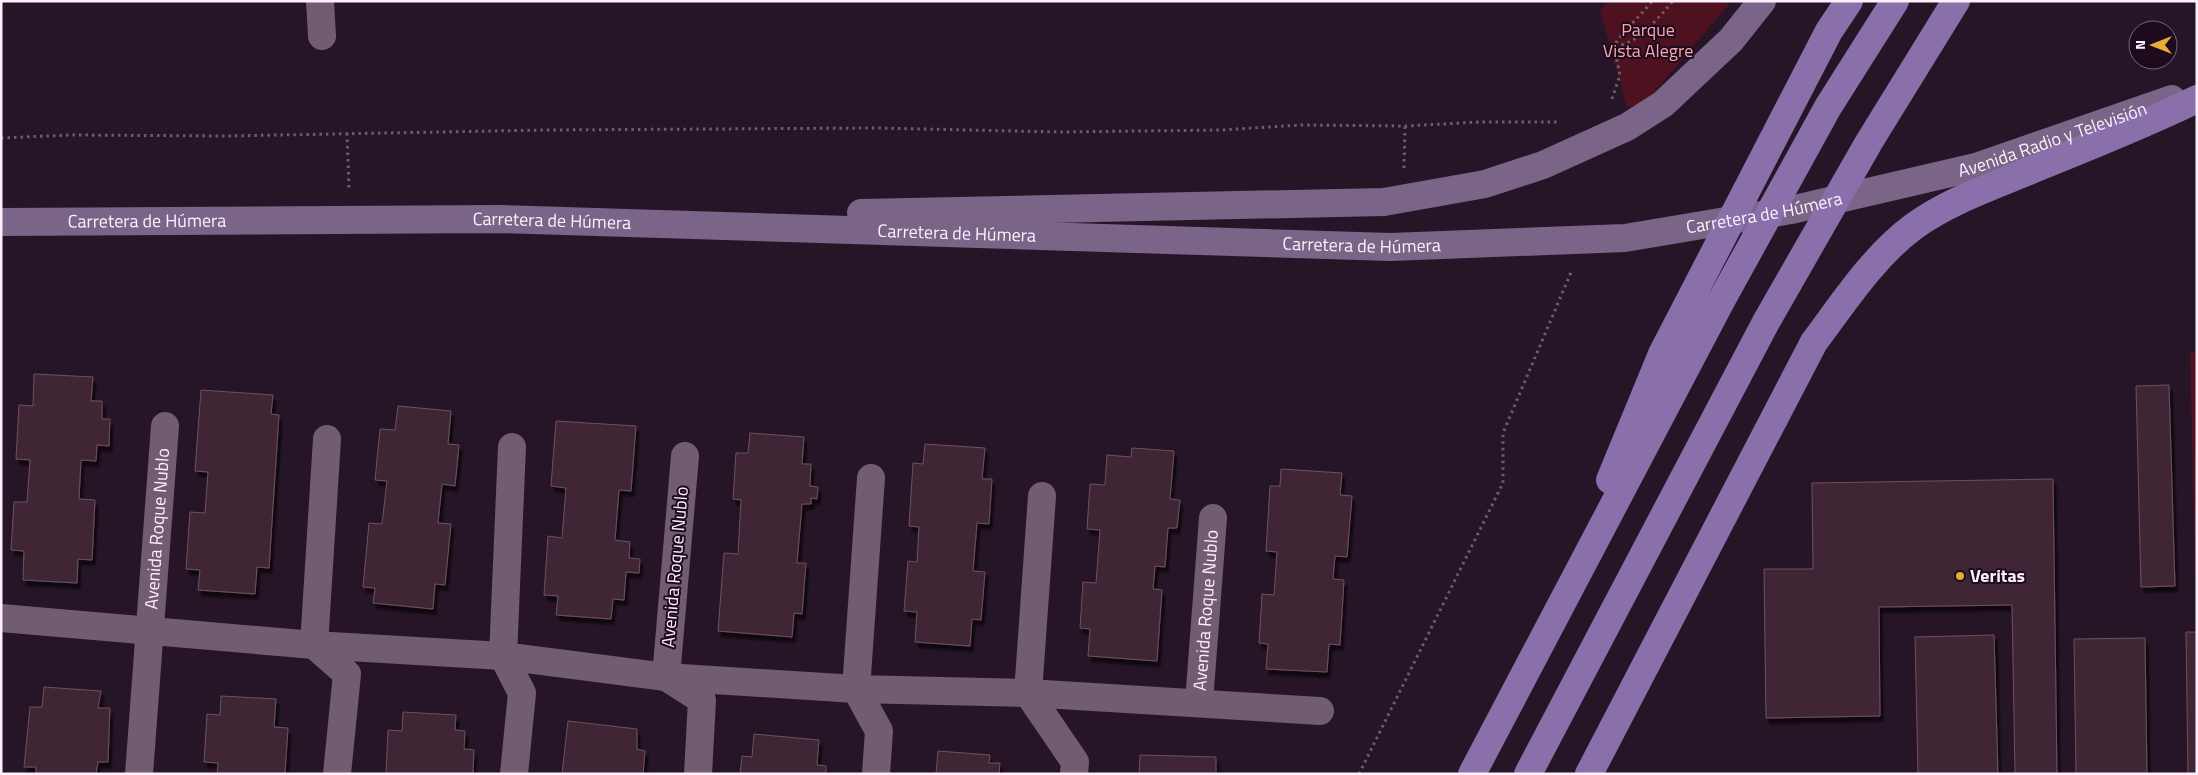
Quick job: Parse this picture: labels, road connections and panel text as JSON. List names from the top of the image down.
{
  "streets": {
    "main road": ["Avenida Radio y Televisión", "Carretera de Húmera"],
    "street": ["Avenida Roque Nublo"]
  },
  "crossings": [
    ["Avenida Radio y Televisión", "Carretera de Húmera"]
  ],
  "parks": ["Parque Vista Alegre"],
  "places": ["Veritas"],
  "north": "left"
}
